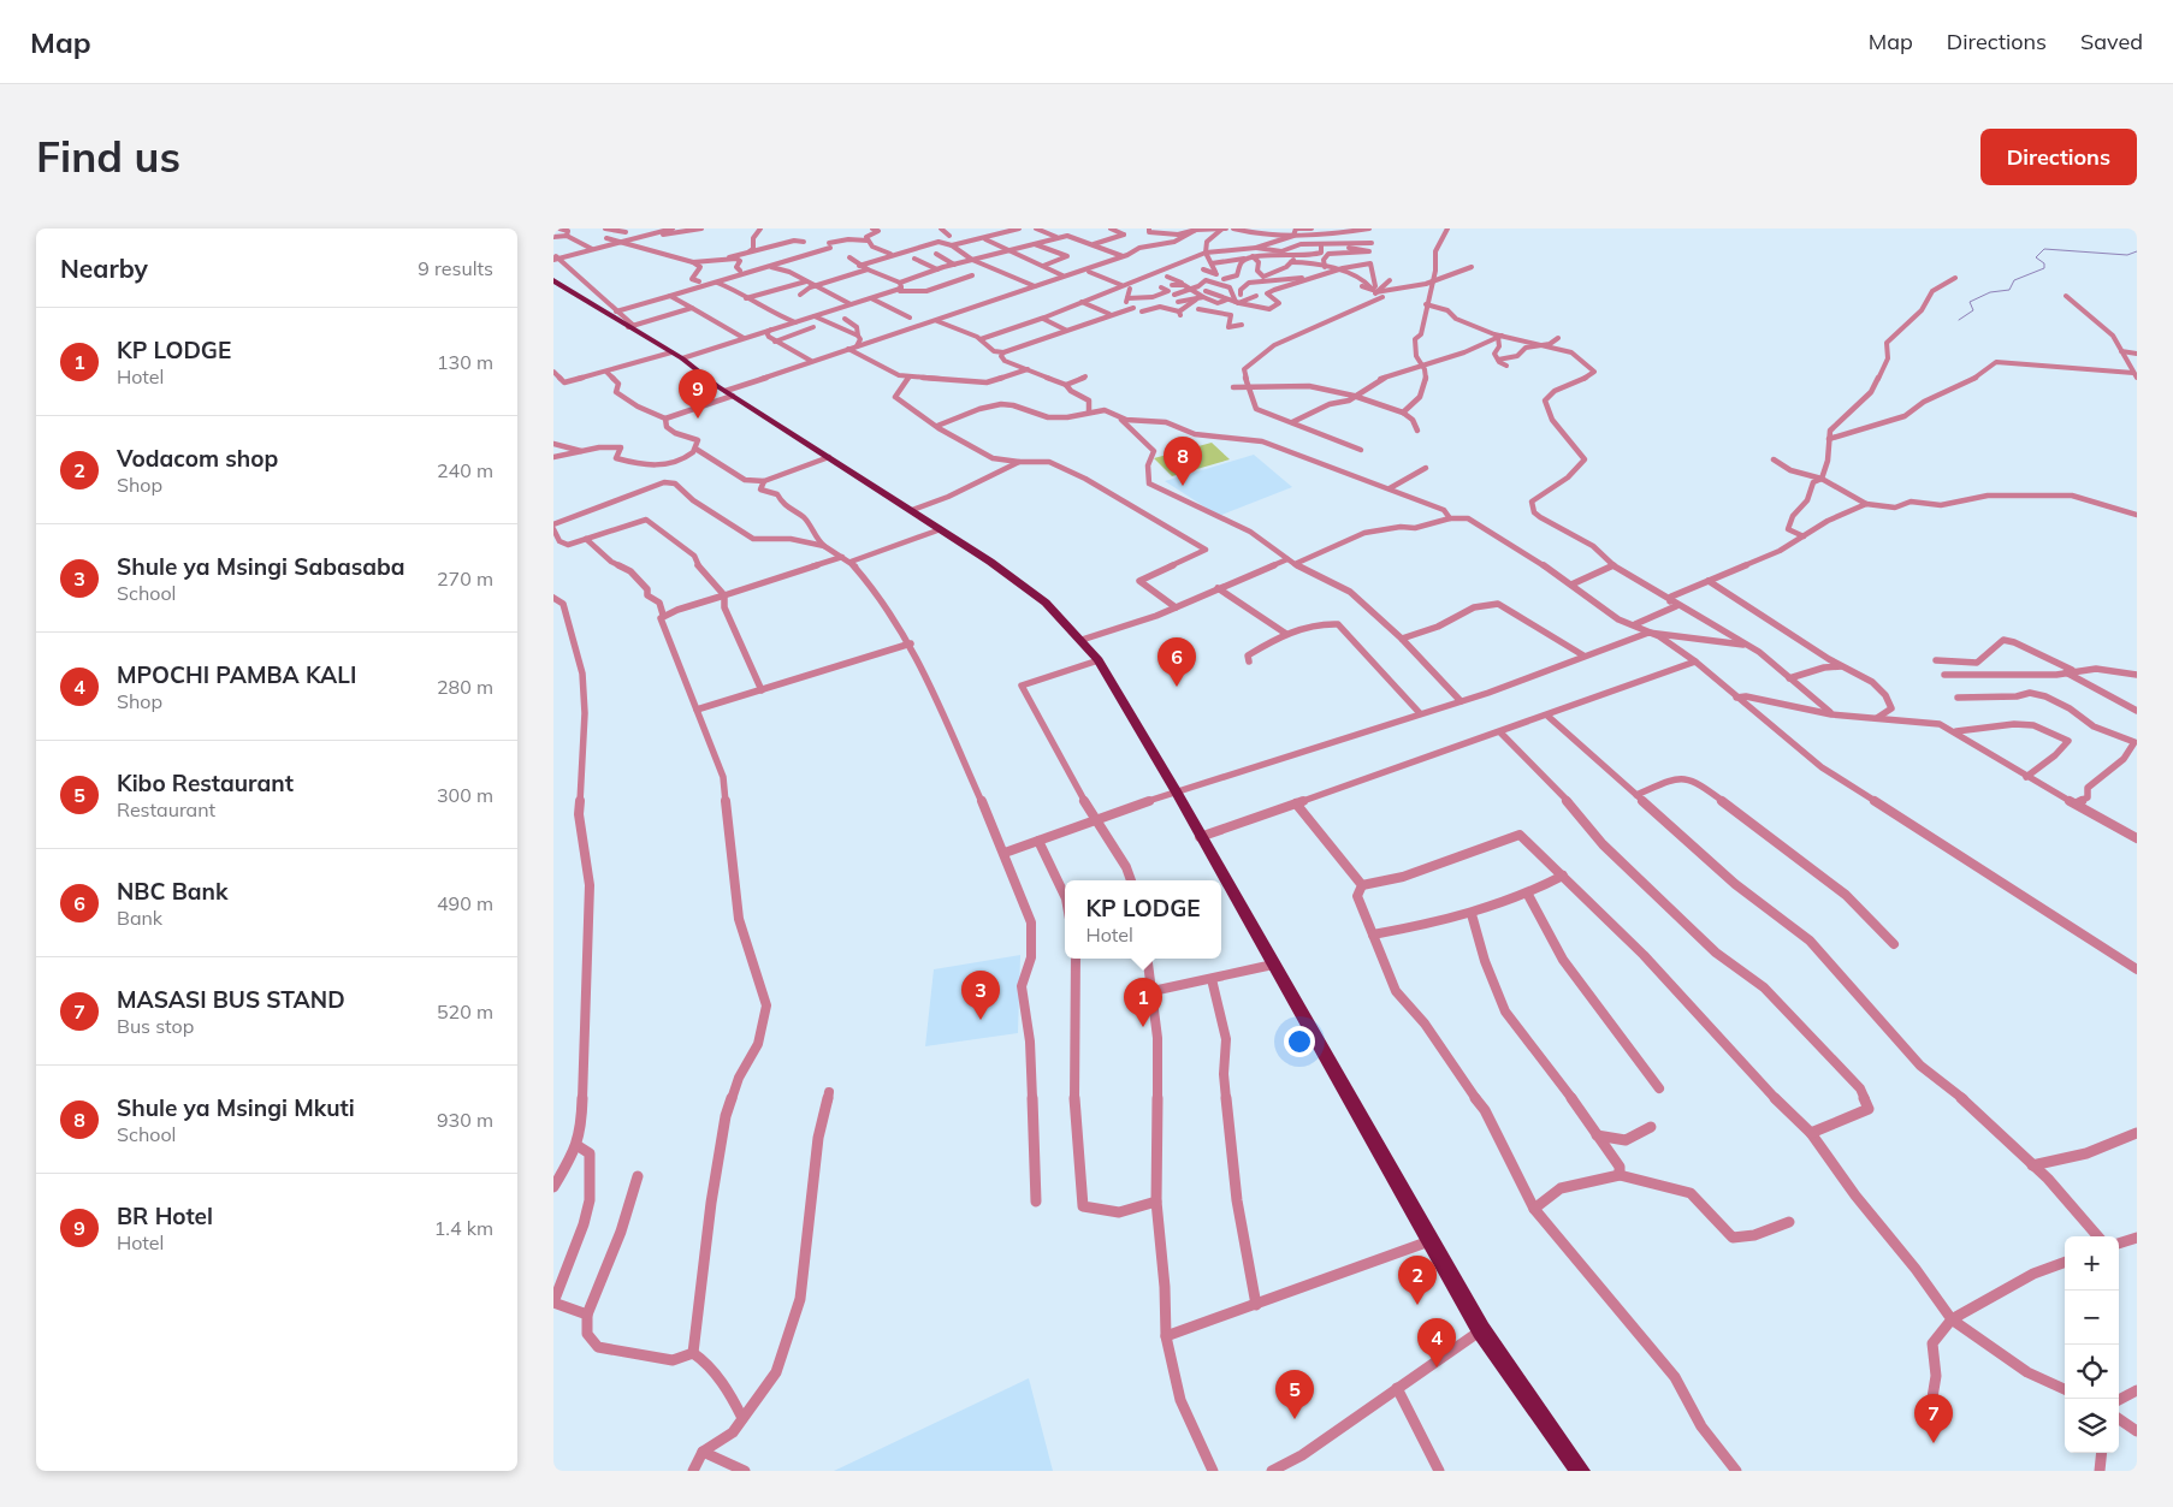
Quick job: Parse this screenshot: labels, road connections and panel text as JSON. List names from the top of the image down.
{
  "page": {
    "header": "Map",
    "nav": ["Map", "Directions", "Saved"],
    "buttons": "Directions",
    "title": "Find us",
    "heading": ["Nearby", "9 results"],
    "list": [
      {
        "mark": "1",
        "name": "KP LODGE",
        "note": "Hotel",
        "value": "130 m"
      },
      {
        "mark": "2",
        "name": "Vodacom shop",
        "note": "Shop",
        "value": "240 m"
      },
      {
        "mark": "3",
        "name": "Shule ya Msingi Sabasaba",
        "note": "School",
        "value": "270 m"
      },
      {
        "mark": "4",
        "name": "MPOCHI PAMBA KALI",
        "note": "Shop",
        "value": "280 m"
      },
      {
        "mark": "5",
        "name": "Kibo Restaurant",
        "note": "Restaurant",
        "value": "300 m"
      },
      {
        "mark": "6",
        "name": "NBC Bank",
        "note": "Bank",
        "value": "490 m"
      },
      {
        "mark": "7",
        "name": "MASASI BUS STAND",
        "note": "Bus stop",
        "value": "520 m"
      },
      {
        "mark": "8",
        "name": "Shule ya Msingi Mkuti",
        "note": "School",
        "value": "930 m"
      },
      {
        "mark": "9",
        "name": "BR Hotel",
        "note": "Hotel",
        "value": "1.4 km"
      }
    ],
    "pins": [
      "9",
      "8",
      "6",
      "3",
      "1",
      "2",
      "4",
      "5",
      "7"
    ],
    "popup": ["KP LODGE", "Hotel"],
    "map_buttons": ["+", "−"]
  }
}
